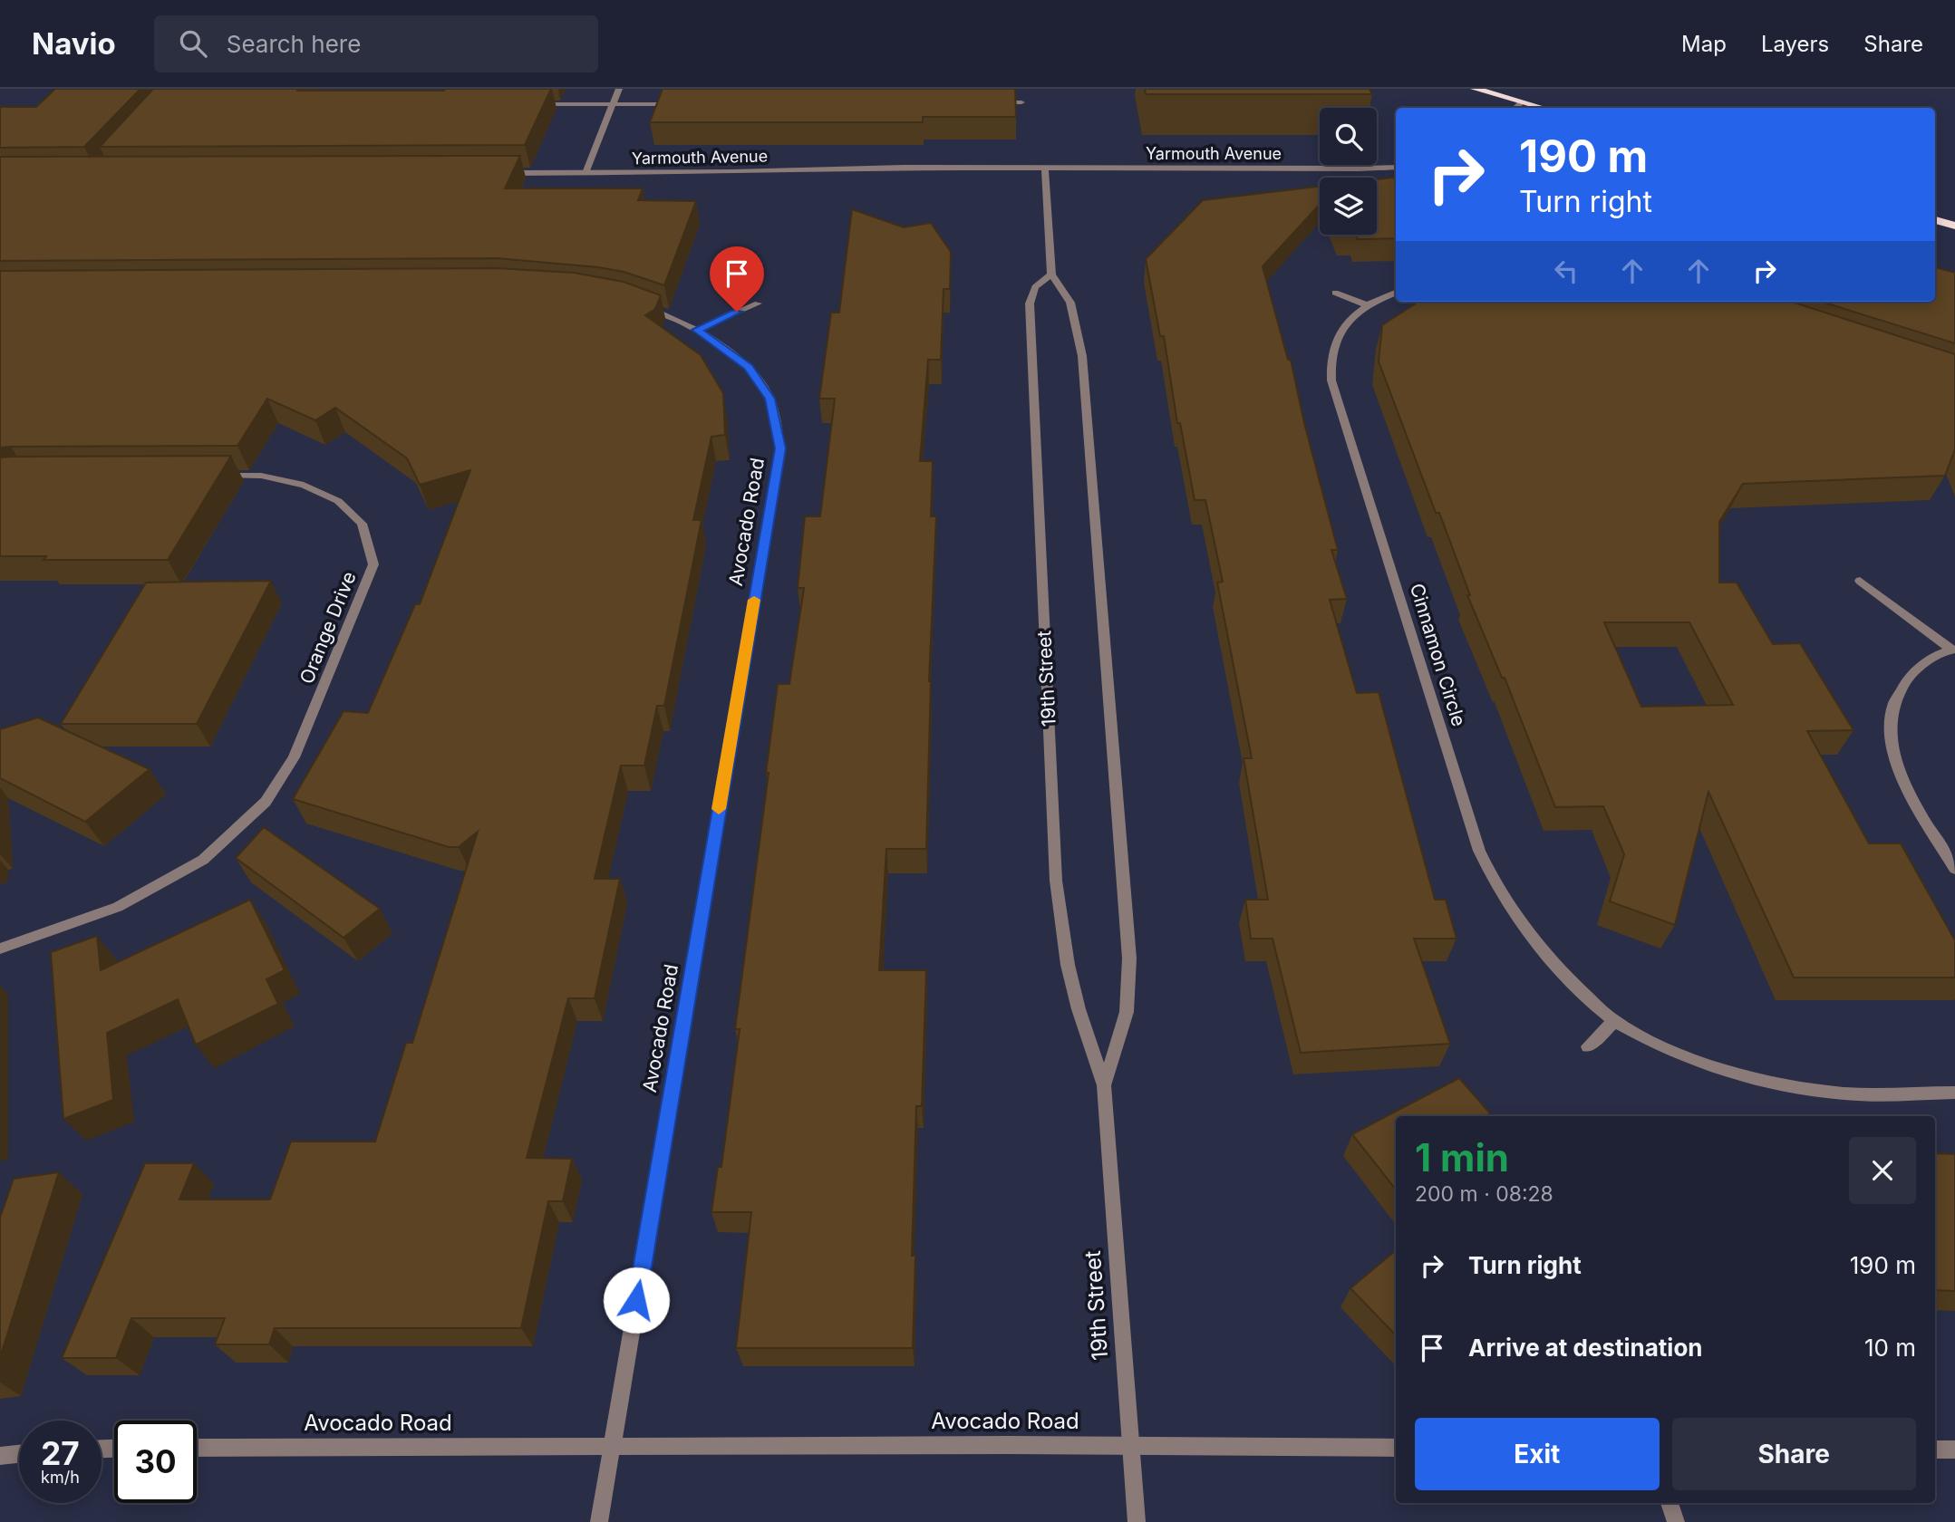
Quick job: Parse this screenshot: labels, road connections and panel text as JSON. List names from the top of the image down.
{
  "streets": {
    "street": [
      "Yarmouth Avenue",
      "Avocado Road",
      "Orange Drive",
      "Cinnamon Circle",
      "19th Street"
    ]
  },
  "crossings": [
    ["Avocado Road", "19th Street"]
  ],
  "page": {
    "header": "Navio",
    "search": "Search here",
    "nav": ["Map", "Layers", "Share"],
    "turn": ["190 m", "Turn right"],
    "heading": ["1 min", "200 m · 08:28"],
    "list": [
      {
        "name": "Turn right",
        "value": "190 m"
      },
      {
        "name": "Arrive at destination",
        "value": "10 m"
      }
    ],
    "buttons": ["Exit", "Share"],
    "speed": "27 km/h",
    "limit": "30"
  }
}
